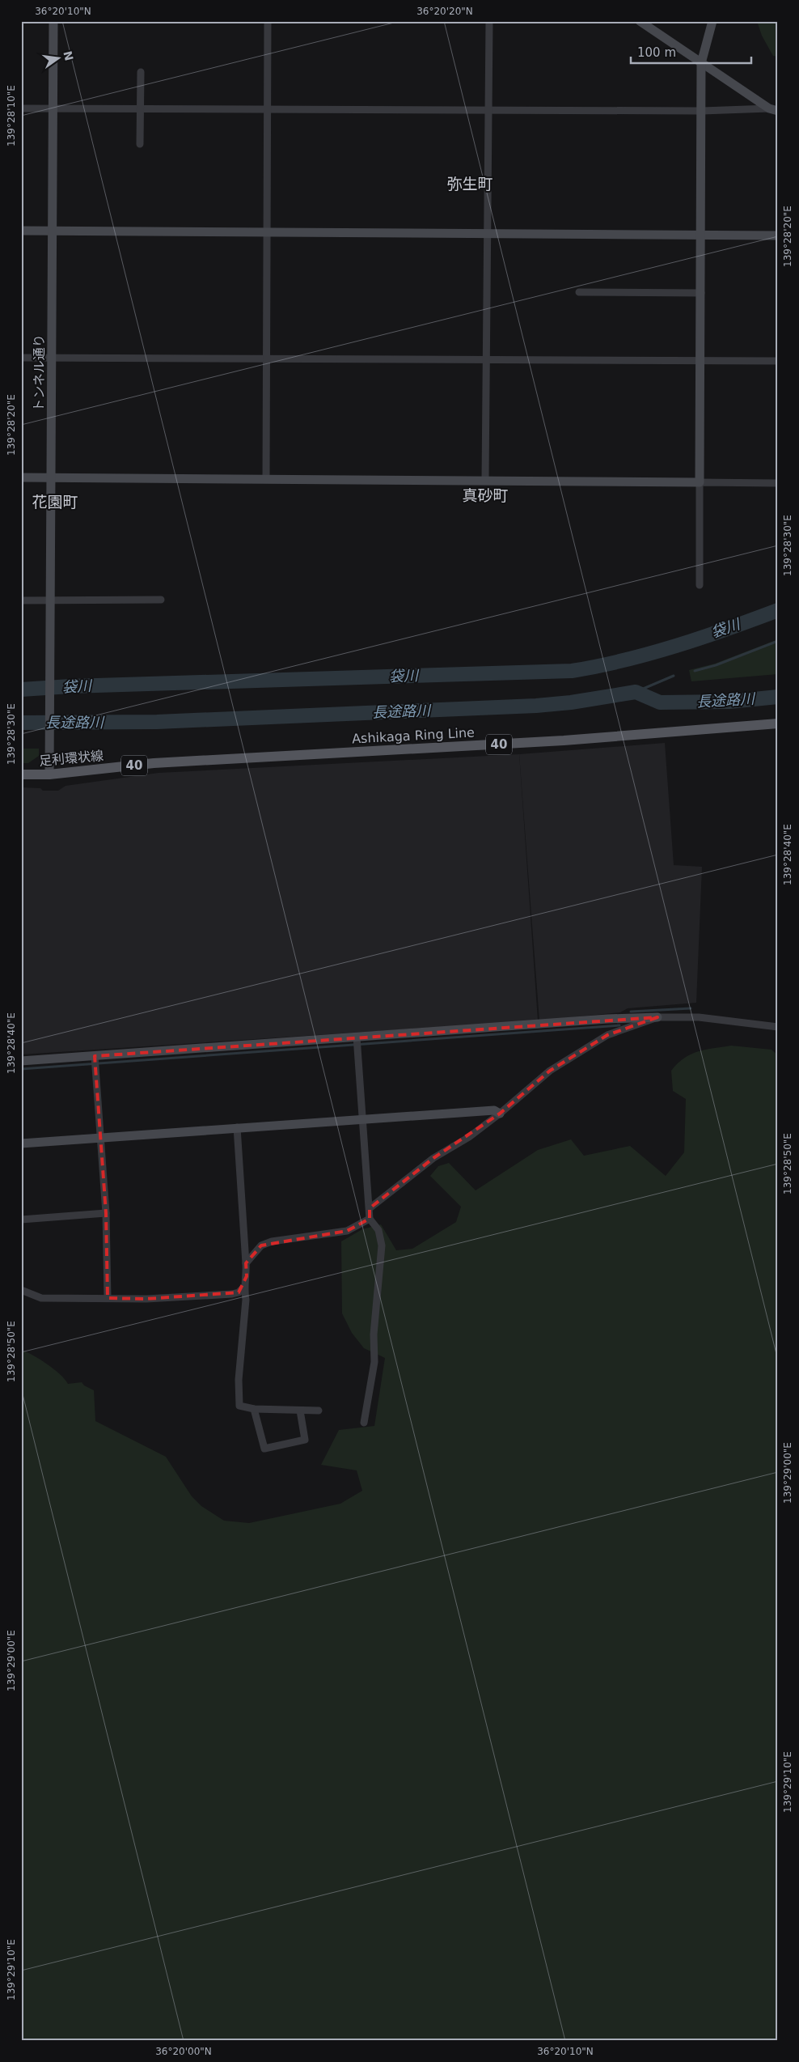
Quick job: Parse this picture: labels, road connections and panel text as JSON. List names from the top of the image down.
{
  "streets": {
    "main road": ["40", "足利環状線"],
    "street": ["トンネル通り"]
  },
  "crossings": [
    ["トンネル通り", "足利環状線"]
  ],
  "districts": ["弥生町", "真砂町", "花園町"],
  "water": ["袋川", "長途路川"],
  "scale_bar": "100 m",
  "north": "right",
  "coordinates": [
    "36°20'10\"N",
    "36°20'20\"N",
    "139°28'10\"E",
    "139°28'20\"E",
    "139°28'30\"E",
    "139°28'40\"E",
    "139°28'50\"E",
    "139°29'00\"E",
    "139°29'10\"E",
    "36°20'00\"N"
  ]
}
